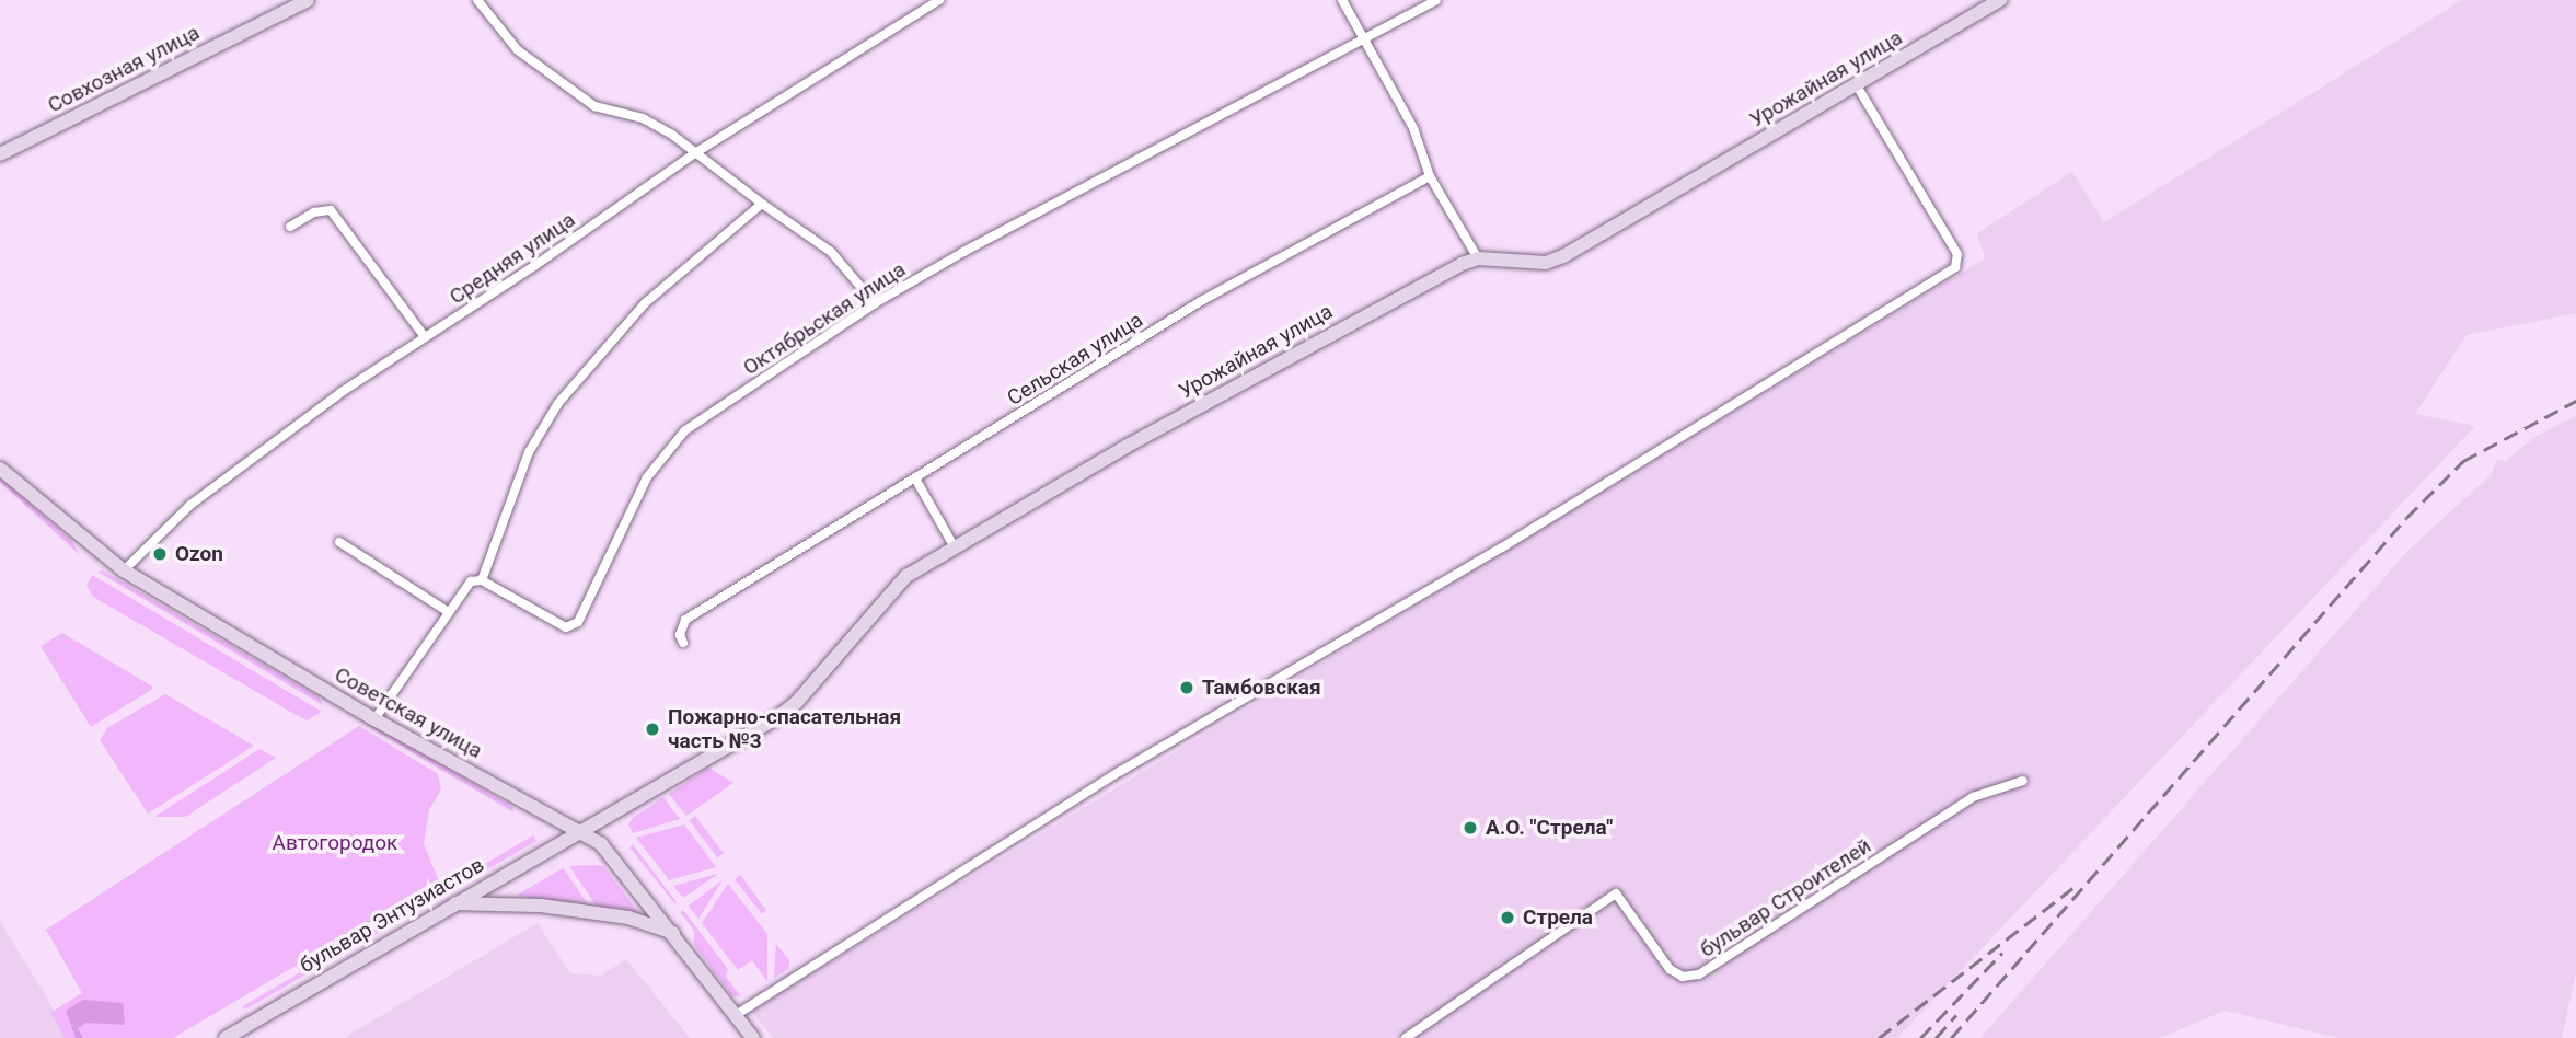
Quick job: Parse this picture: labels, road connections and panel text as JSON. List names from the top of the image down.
{
  "streets": {
    "street": [
      "Совхозная улица",
      "Урожайная улица",
      "Средняя улица",
      "Октябрьская улица",
      "Сельская улица",
      "Советская улица",
      "бульвар Строителей",
      "бульвар Энтузиастов"
    ]
  },
  "crossings": [
    ["Урожайная улица", "Советская улица"],
    ["Урожайная улица", "бульвар Энтузиастов"],
    ["Средняя улица", "Советская улица"],
    ["Советская улица", "бульвар Энтузиастов"]
  ],
  "parks": ["Автогородок"],
  "places": [
    "Ozon",
    "Тамбовская",
    "Пожарно-спасательная часть №3",
    "А.О. \"Стрела\"",
    "Стрела"
  ]
}
